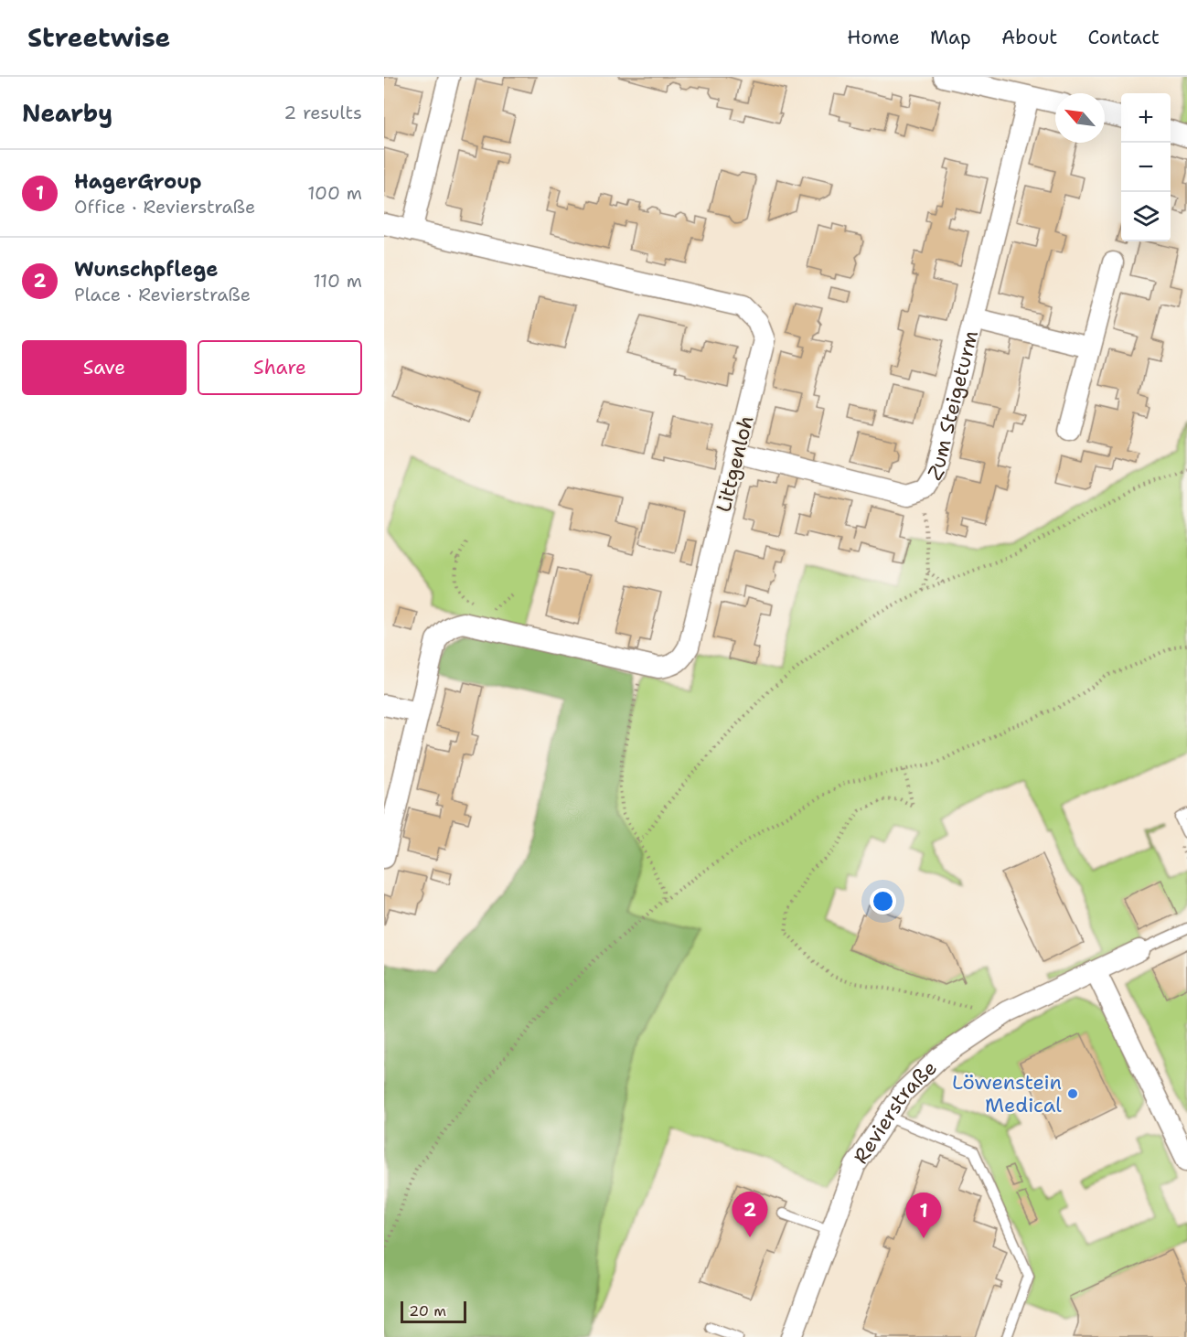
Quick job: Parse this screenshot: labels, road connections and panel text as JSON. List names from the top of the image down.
{
  "streets": {
    "street": ["Zum Steigeturm", "Littgenloh", "Revierstraße"]
  },
  "crossings": [
    ["Zum Steigeturm", "Littgenloh"]
  ],
  "places": ["Löwenstein Medical"],
  "scale_bar": "20 m",
  "north": "top left",
  "page": {
    "header": "Streetwise",
    "nav": [
      "Home",
      "Map",
      "About",
      "Contact"
    ],
    "heading": ["Nearby", "2 results"],
    "map_buttons": ["+", "−"],
    "list": [
      {
        "mark": "1",
        "name": "HagerGroup",
        "note": "Office · Revierstraße",
        "value": "100 m"
      },
      {
        "mark": "2",
        "name": "Wunschpflege",
        "note": "Place · Revierstraße",
        "value": "110 m"
      }
    ],
    "buttons": ["Save", "Share"],
    "pins": ["2", "1"],
    "scale": "20 m"
  }
}
